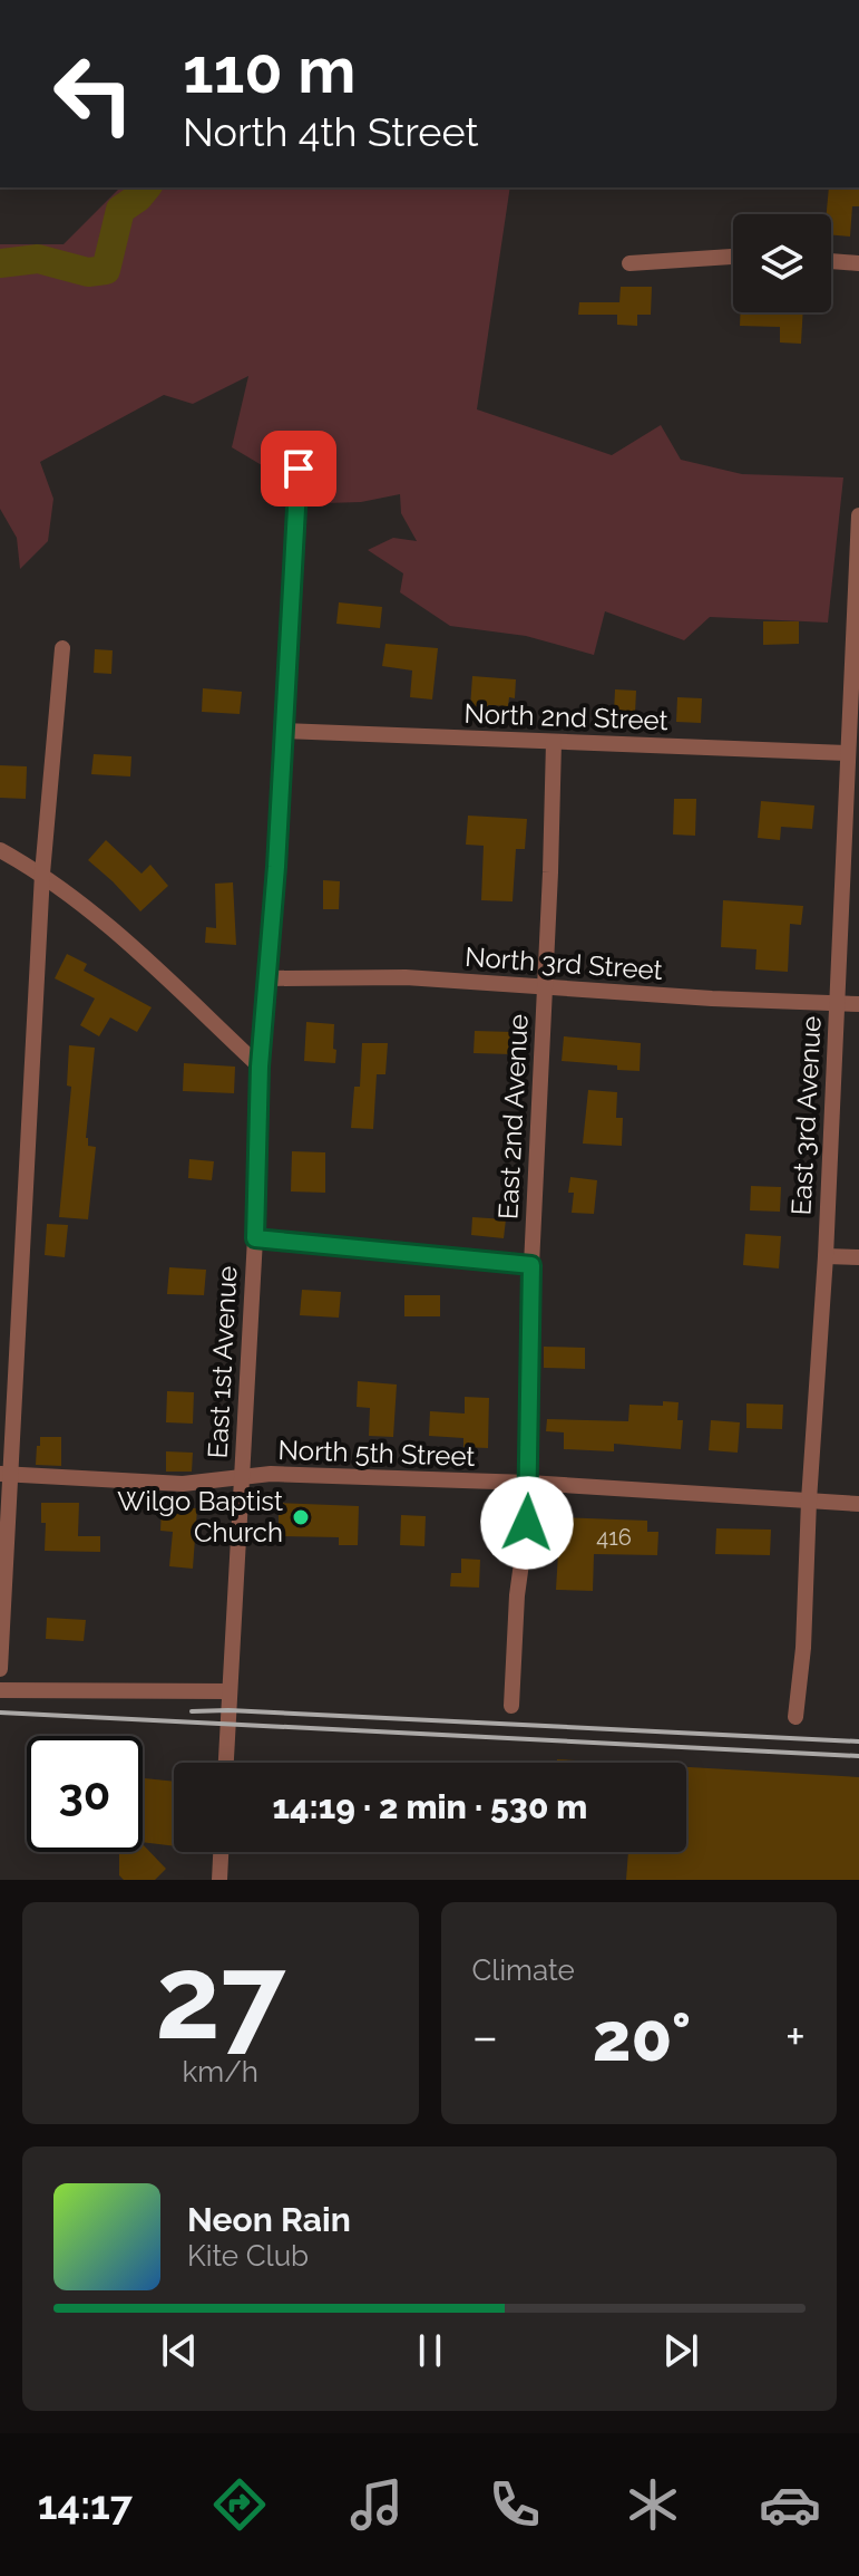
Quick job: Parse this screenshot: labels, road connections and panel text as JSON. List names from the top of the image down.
{
  "streets": {
    "street": [
      "North 2nd Street",
      "North 3rd Street",
      "East 3rd Avenue",
      "East 2nd Avenue",
      "East 1st Avenue",
      "North 5th Street"
    ]
  },
  "crossings": [
    ["North 2nd Street", "East 3rd Avenue"],
    ["North 2nd Street", "East 2nd Avenue"],
    ["North 2nd Street", "East 1st Avenue"],
    ["North 3rd Street", "East 3rd Avenue"],
    ["North 3rd Street", "East 2nd Avenue"],
    ["North 3rd Street", "East 1st Avenue"],
    ["East 3rd Avenue", "North 5th Street"],
    ["East 2nd Avenue", "North 5th Street"],
    ["East 1st Avenue", "North 5th Street"]
  ],
  "places": ["Wilgo Baptist Church"],
  "house_numbers": ["416"],
  "page": {
    "turn": ["110 m", "North 4th Street"],
    "limit": "30",
    "trip": "14:19 · 2 min · 530 m",
    "tile": [
      ["27", "km/h"],
      "Climate"
    ],
    "heat": ["−", "20°", "+"],
    "song": ["Neon Rain", "Kite Club"],
    "tabs": "14:17"
  }
}
